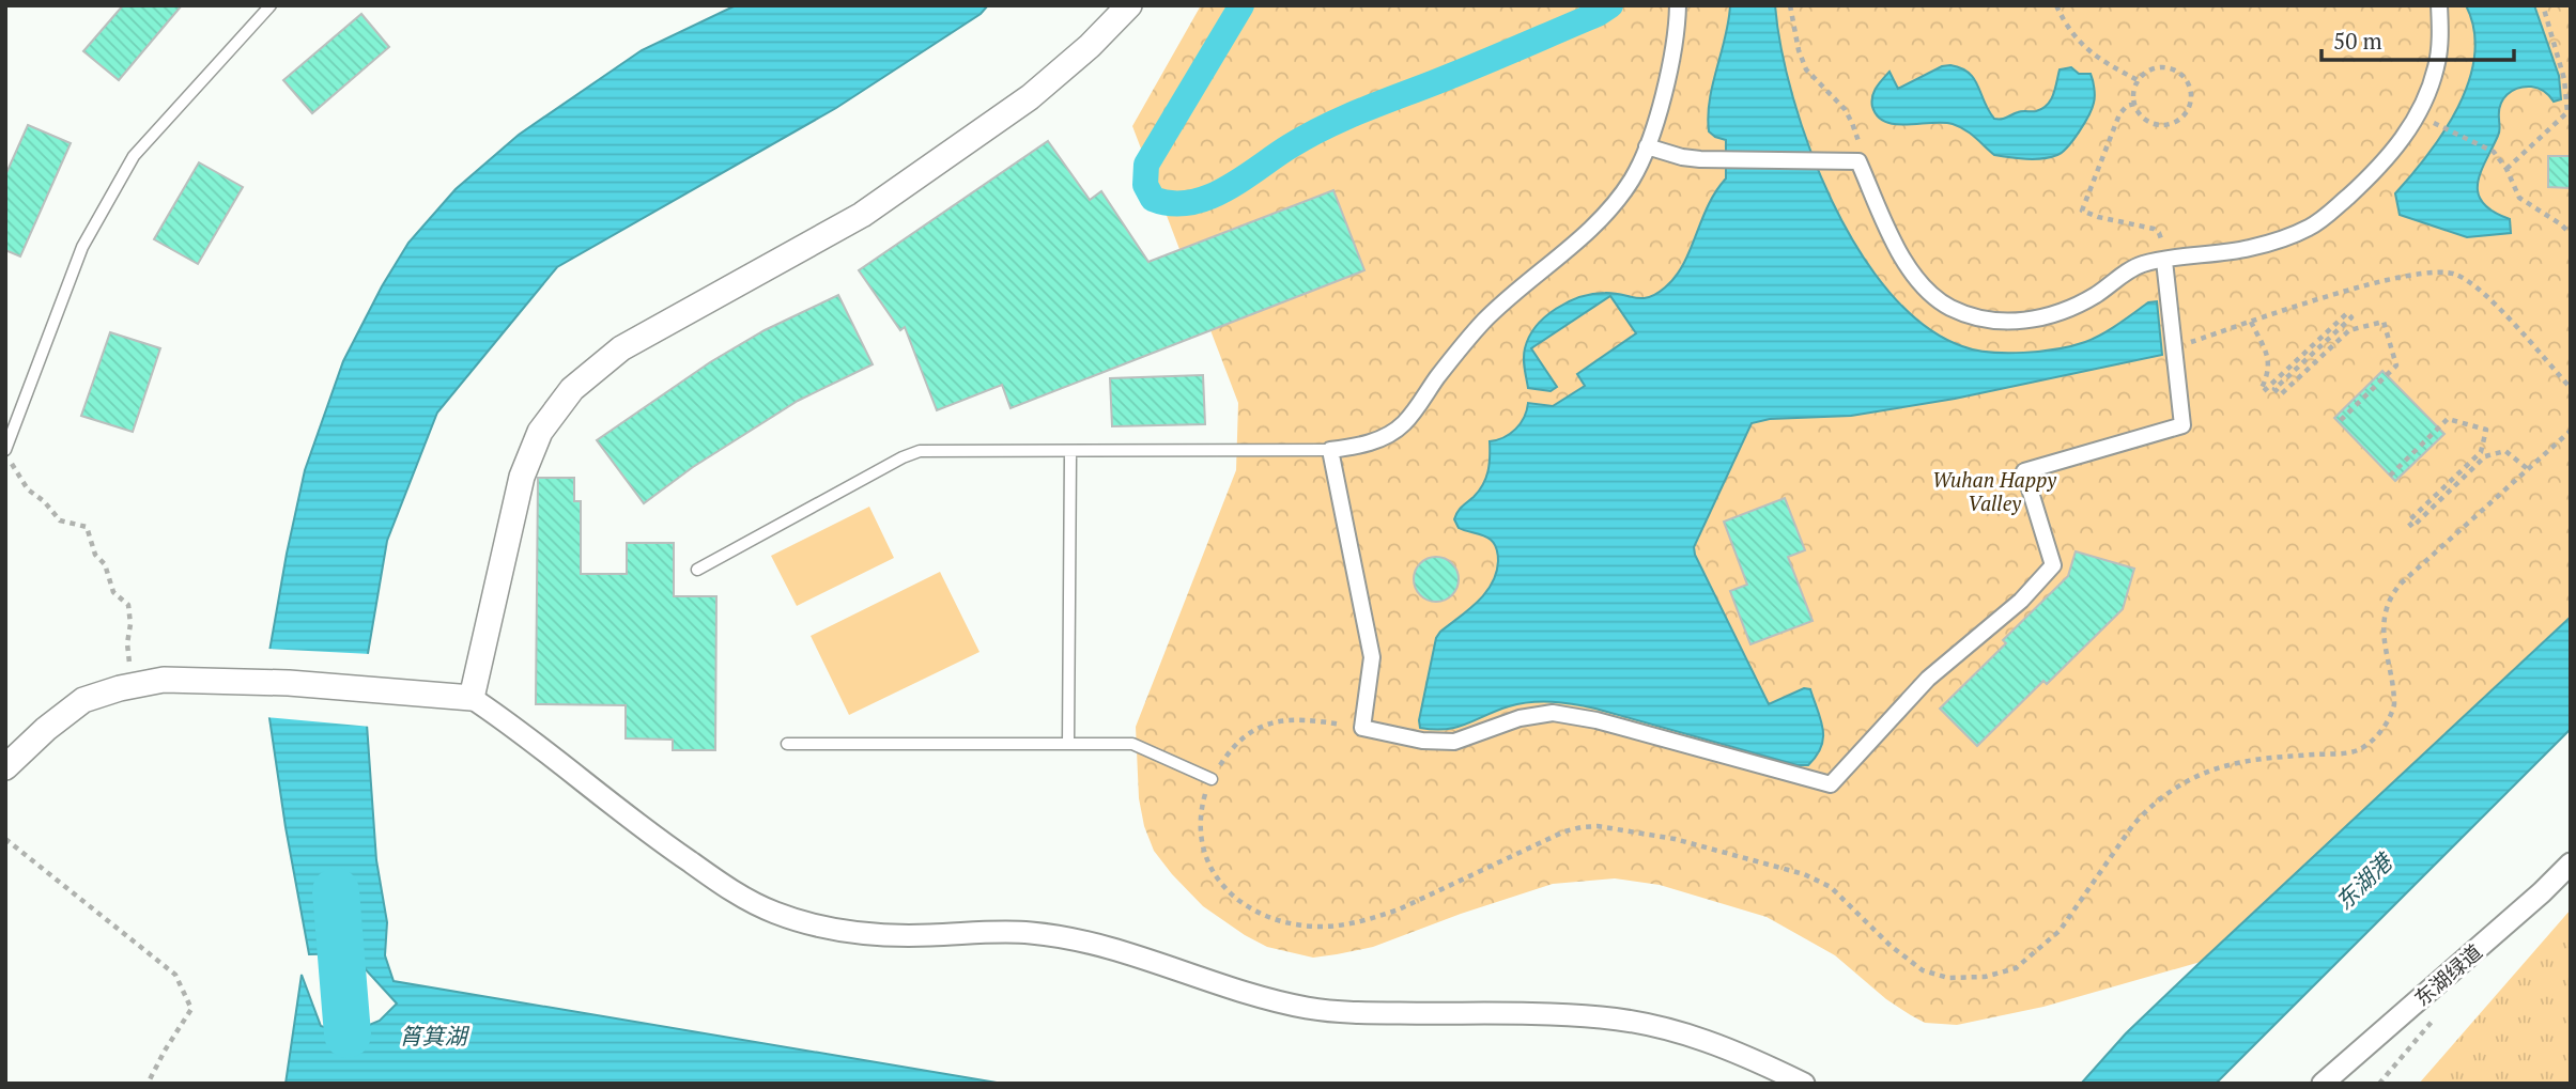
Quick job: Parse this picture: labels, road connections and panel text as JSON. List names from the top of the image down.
{
  "streets": {
    "street": ["东湖绿道"]
  },
  "water": ["东湖港", "筲箕湖"],
  "parks": ["Wuhan Happy Valley"],
  "scale_bar": "50 m"
}
